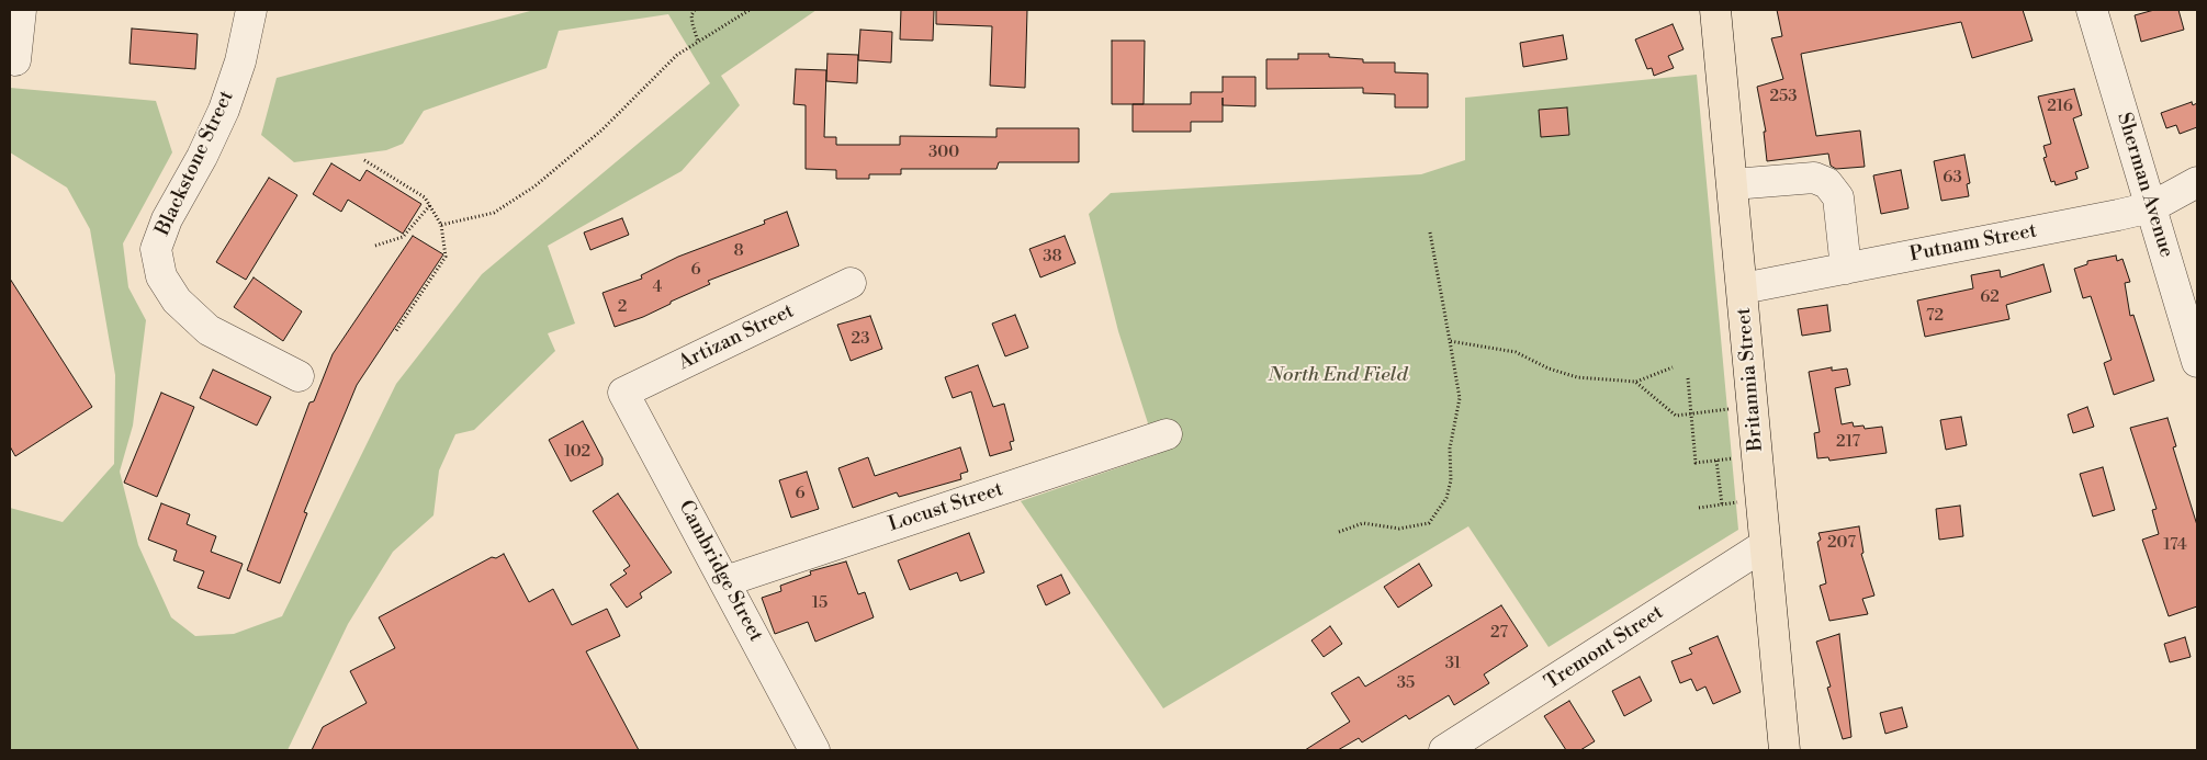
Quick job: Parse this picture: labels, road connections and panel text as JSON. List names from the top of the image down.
{
  "streets": {
    "main road": ["Britannia Street"],
    "street": [
      "Blackstone Street",
      "Sherman Avenue",
      "Putnam Street",
      "Artizan Street",
      "Locust Street",
      "Cambridge Street",
      "Tremont Street"
    ]
  },
  "crossings": [
    ["Sherman Avenue", "Putnam Street"],
    ["Putnam Street", "Britannia Street"],
    ["Artizan Street", "Cambridge Street"],
    ["Britannia Street", "Tremont Street"],
    ["Locust Street", "Cambridge Street"]
  ],
  "parks": ["North End Field"],
  "house_numbers": [
    "253",
    "216",
    "300",
    "63",
    "8",
    "38",
    "6",
    "4",
    "62",
    "2",
    "72",
    "23",
    "217",
    "102",
    "6",
    "207",
    "174",
    "15",
    "27",
    "31",
    "35"
  ]
}
